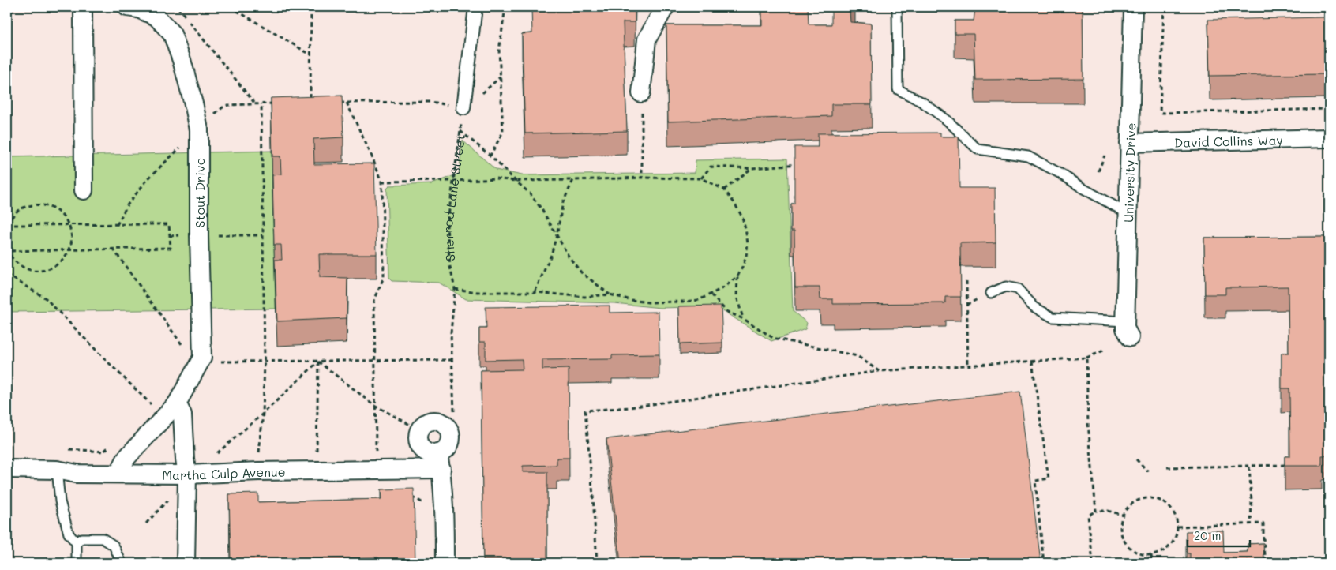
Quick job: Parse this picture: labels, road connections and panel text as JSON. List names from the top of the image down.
{
  "streets": {
    "street": [
      "David Collins Way",
      "University Drive",
      "Stout Drive",
      "Martha Culp Avenue"
    ],
    "path": ["Sherrod Lane Street"]
  },
  "crossings": [
    ["David Collins Way", "University Drive"]
  ],
  "scale_bar": "20 m"
}
